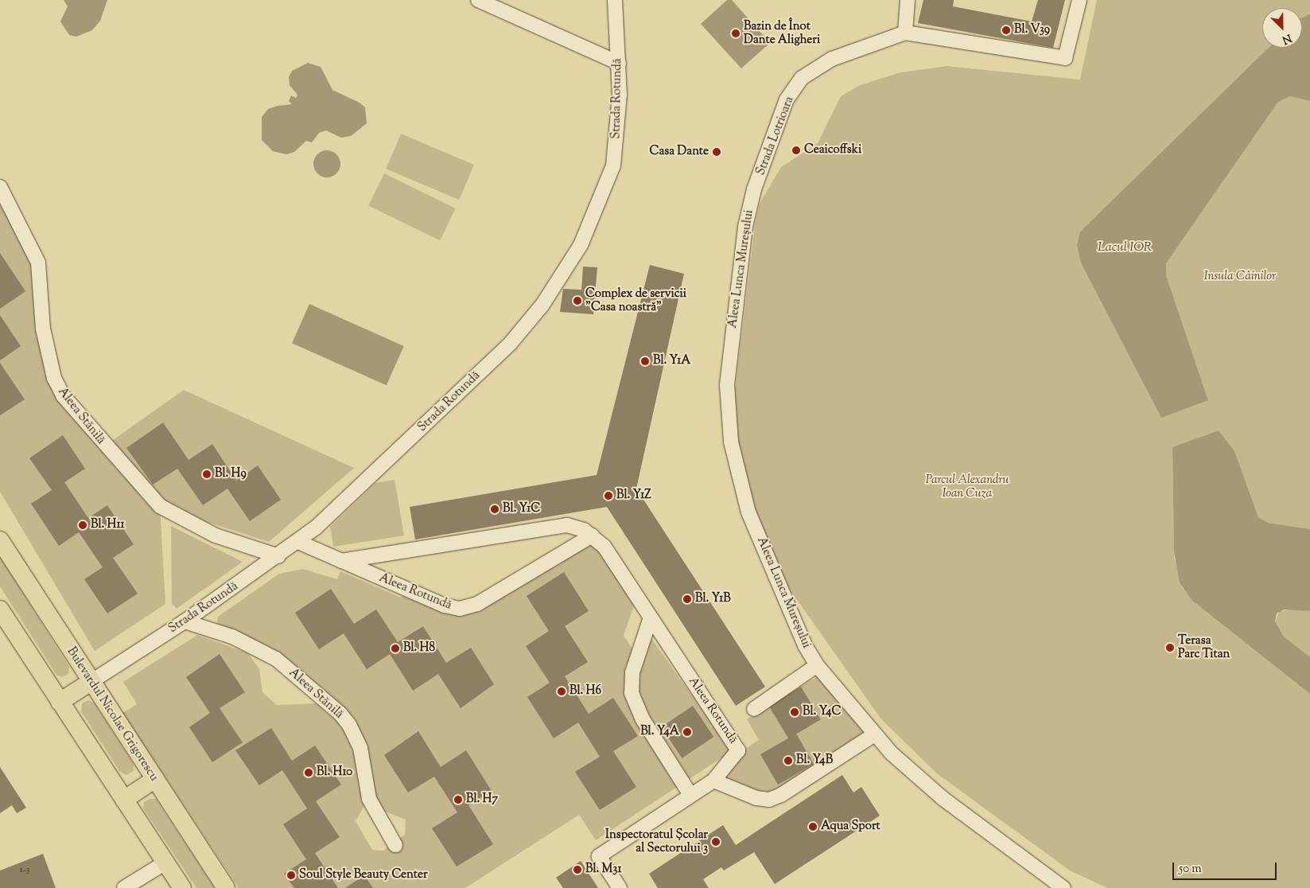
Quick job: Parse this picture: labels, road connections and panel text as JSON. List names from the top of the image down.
{
  "streets": {
    "main road": ["Bulevardul Nicolae Grigorescu"],
    "street": [
      "Strada Rotundă",
      "Strada Lotrioara",
      "Aleea Lunca Mureșului",
      "Aleea Stănilă",
      "Aleea Rotundă"
    ]
  },
  "crossings": [
    ["Strada Rotundă", "Aleea Stănilă"],
    ["Strada Rotundă", "Aleea Rotundă"],
    ["Strada Rotundă", "Bulevardul Nicolae Grigorescu"],
    ["Strada Lotrioara", "Aleea Lunca Mureșului"]
  ],
  "water": ["Lacul IOR"],
  "parks": ["Insula Câinilor", "Parcul Alexandru Ioan Cuza"],
  "places": [
    "Bl. V39",
    "Bazin de Înot Dante Aligheri",
    "Ceaicoffski",
    "Casa Dante",
    "Complex de servicii \"Casa noastră\"",
    "Bl. Y1A",
    "Bl. H9",
    "Bl. Y1Z",
    "Bl. Y1C",
    "Bl. H11",
    "Bl. Y1B",
    "Terasa Parc Titan",
    "Bl. H8",
    "Bl. H6",
    "Bl. Y4C",
    "Bl. Y4A",
    "Bl. Y4B",
    "Bl. H10",
    "Bl. H7",
    "Aqua Sport",
    "Inspectoratul Școlar al Sectorului 3",
    "Bl. M31",
    "Soul Style Beauty Center"
  ],
  "house_numbers": ["1-3"],
  "scale_bar": "50 m",
  "north": "bottom right"
}
